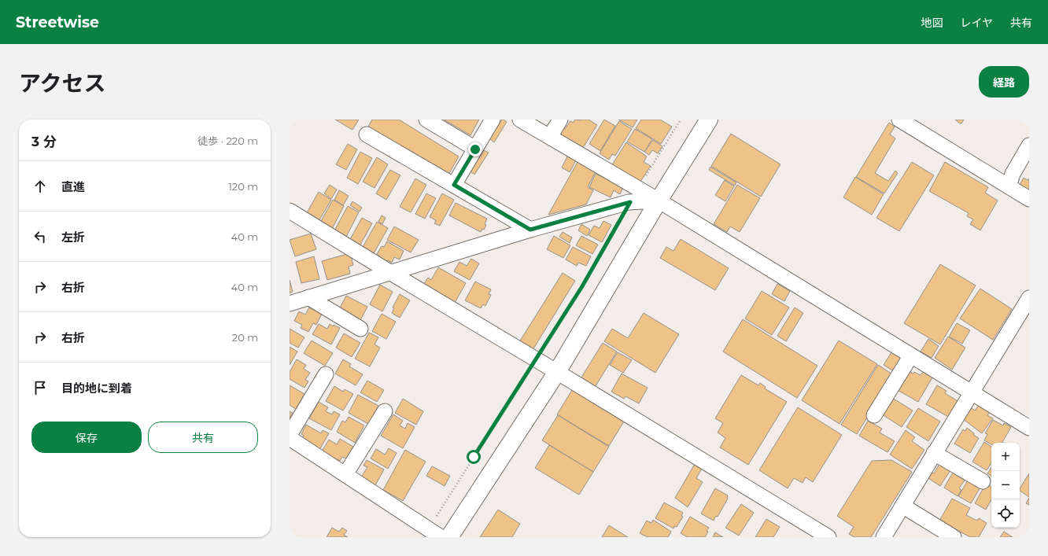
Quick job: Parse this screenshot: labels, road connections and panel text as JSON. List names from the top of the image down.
{
  "page": {
    "header": "Streetwise",
    "nav": ["地図", "レイヤ", "共有"],
    "title": "アクセス",
    "buttons": [
      "経路",
      ["保存", "共有"]
    ],
    "heading": ["3 分", "徒歩 · 220 m"],
    "list": [
      ["直進", "120 m"],
      ["左折", "40 m"],
      ["右折", "40 m"],
      ["右折", "20 m"],
      "目的地に到着"
    ],
    "map_buttons": ["+", "−"]
  }
}
